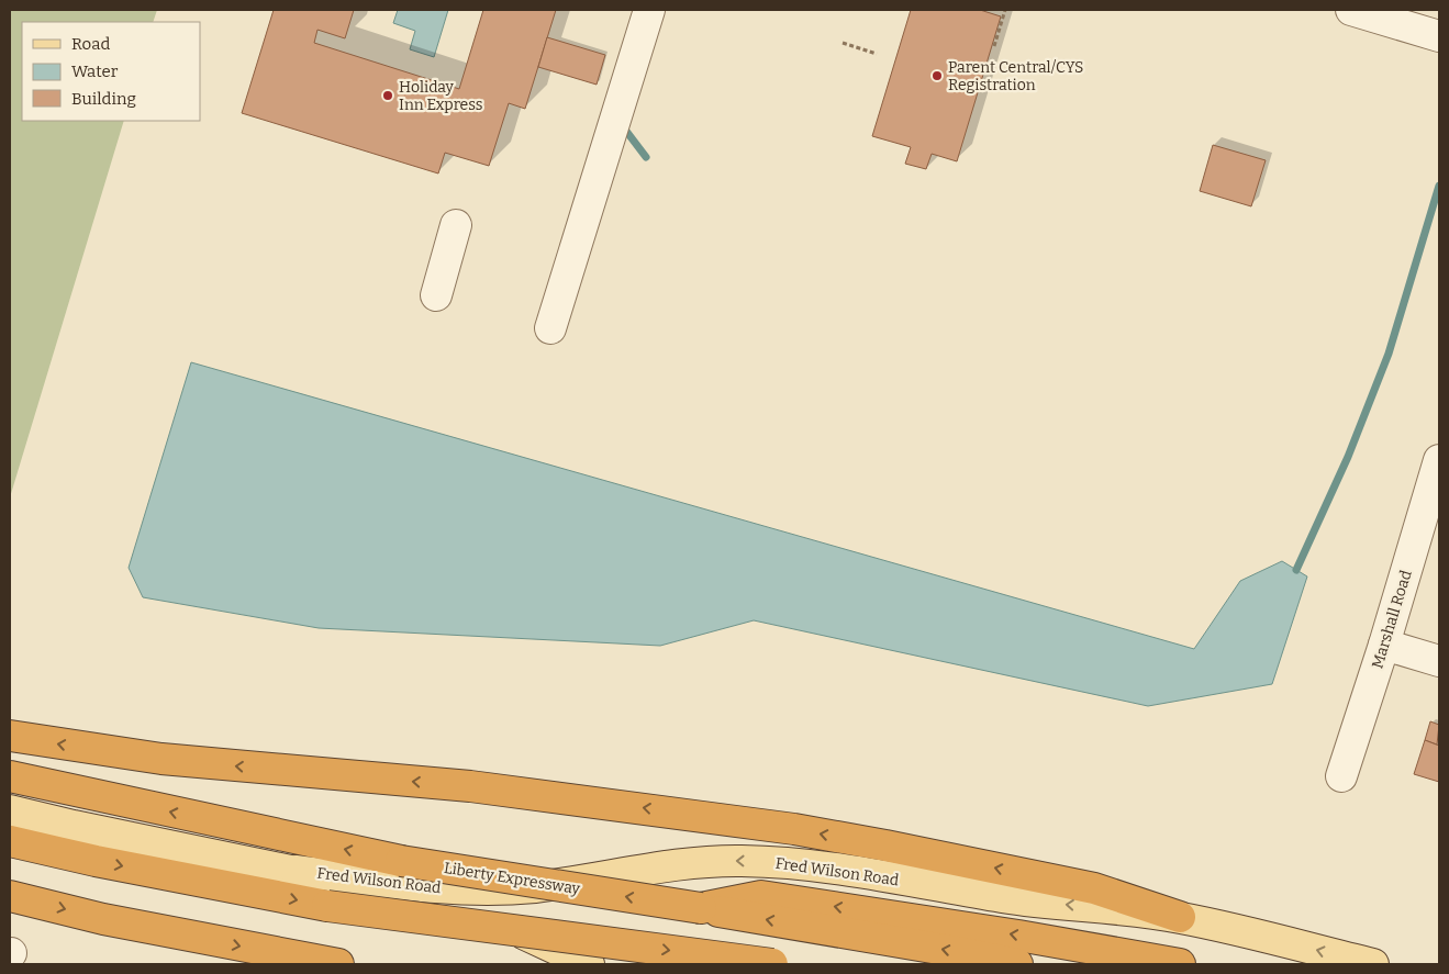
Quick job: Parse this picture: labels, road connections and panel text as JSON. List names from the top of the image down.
{
  "streets": {
    "highway": ["Liberty Expressway"],
    "main road": ["Fred Wilson Road"],
    "street": ["Marshall Road"]
  },
  "one_way": ["Fred Wilson Road"],
  "places": ["Parent Central/CYS Registration", "Holiday Inn Express"],
  "legend": ["Road", "Water", "Building"]
}
